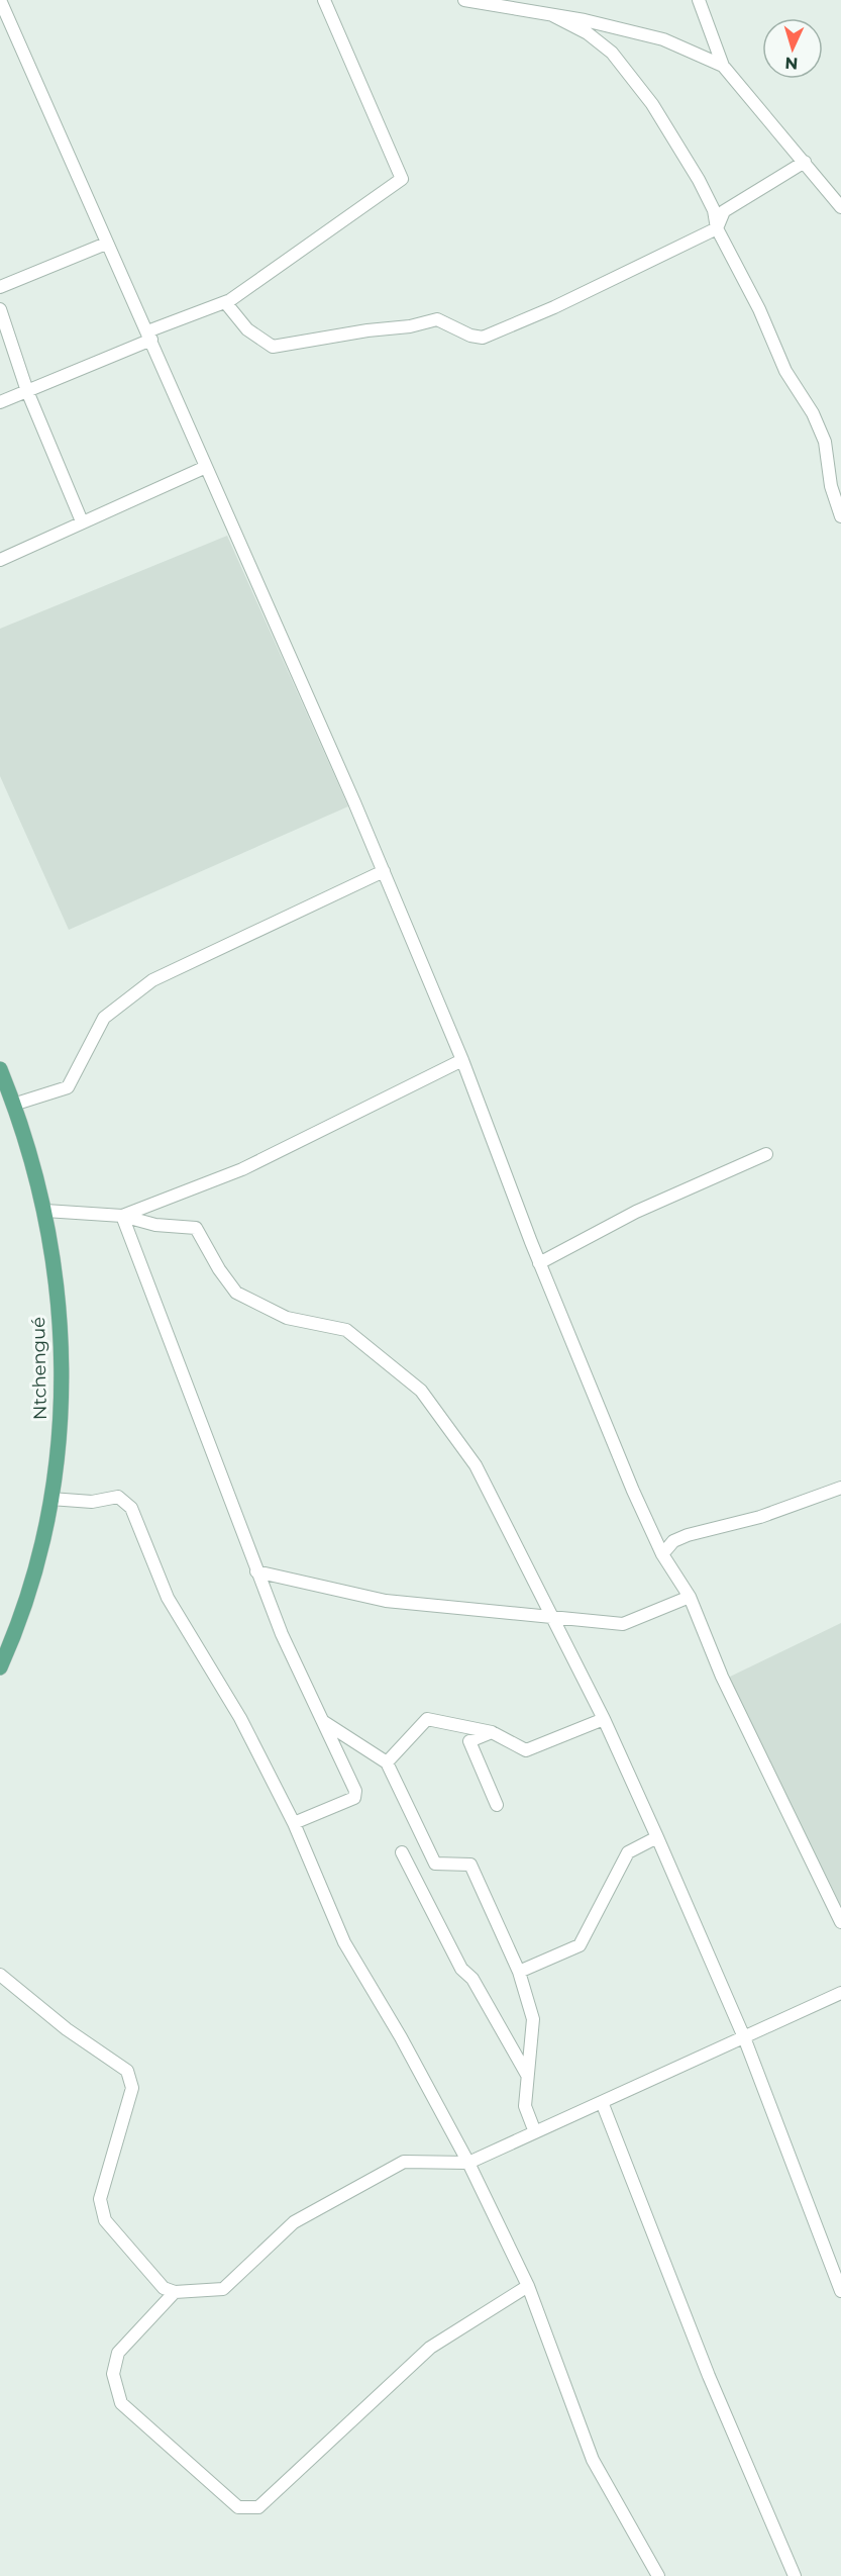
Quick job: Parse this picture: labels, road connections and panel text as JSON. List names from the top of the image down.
{
  "streets": {
    "main road": ["Ntchengué"]
  },
  "north": "bottom"
}
